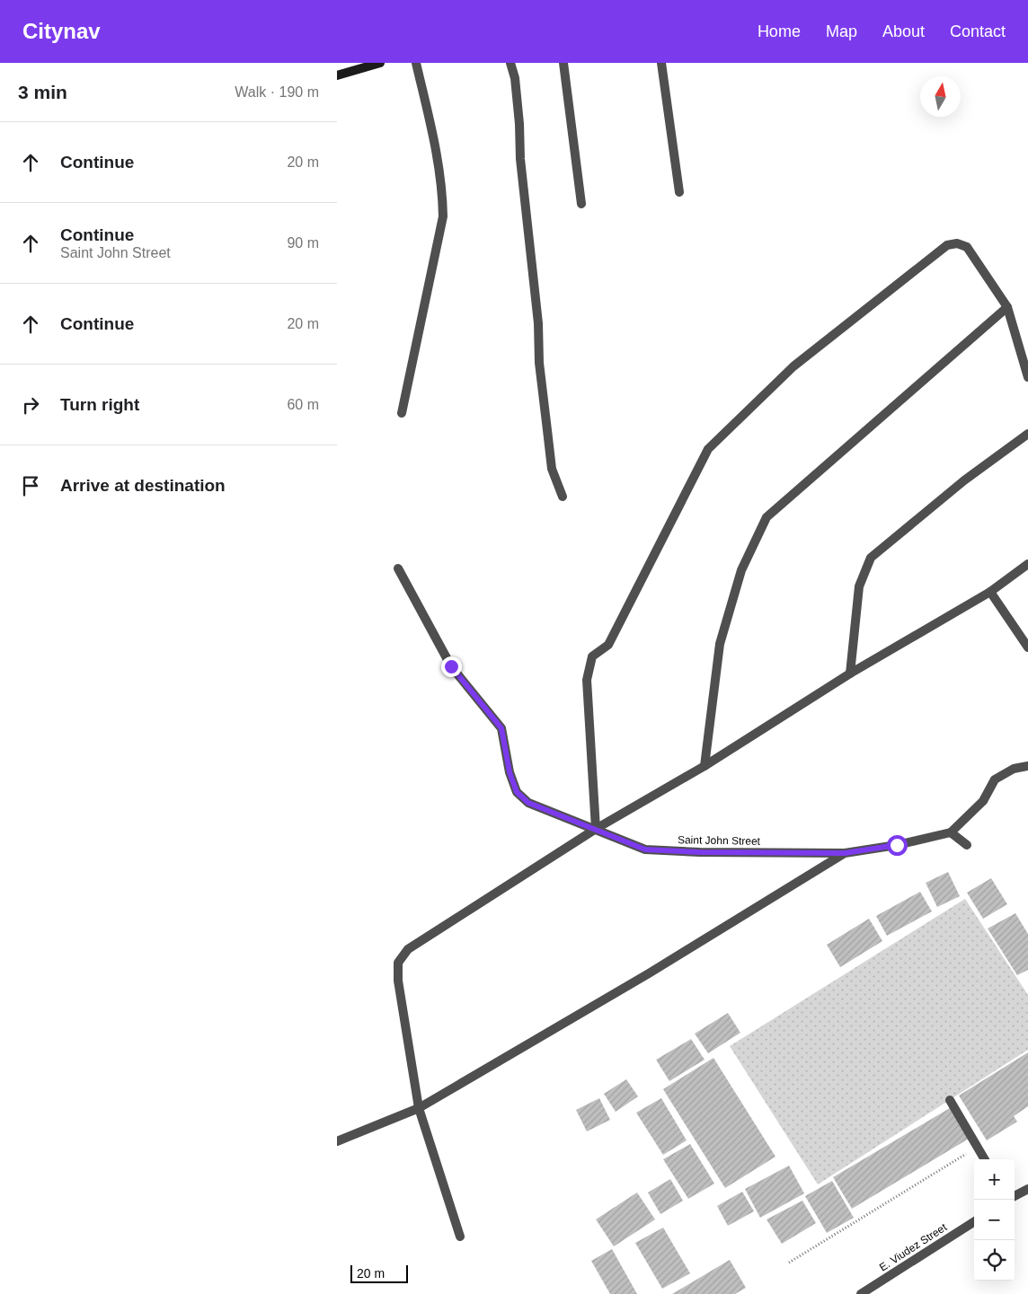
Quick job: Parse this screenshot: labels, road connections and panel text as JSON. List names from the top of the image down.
{
  "streets": {
    "street": ["Saint John Street", "E. Viudez Street"]
  },
  "scale_bar": "20 m",
  "north": "top",
  "page": {
    "header": "Citynav",
    "nav": [
      "Home",
      "Map",
      "About",
      "Contact"
    ],
    "heading": ["3 min", "Walk · 190 m"],
    "list": [
      ["Continue", "20 m"],
      ["Continue", "Saint John Street", "90 m"],
      ["Continue", "20 m"],
      ["Turn right", "60 m"],
      "Arrive at destination"
    ],
    "map_buttons": ["+", "−"],
    "scale": "20 m"
  }
}
